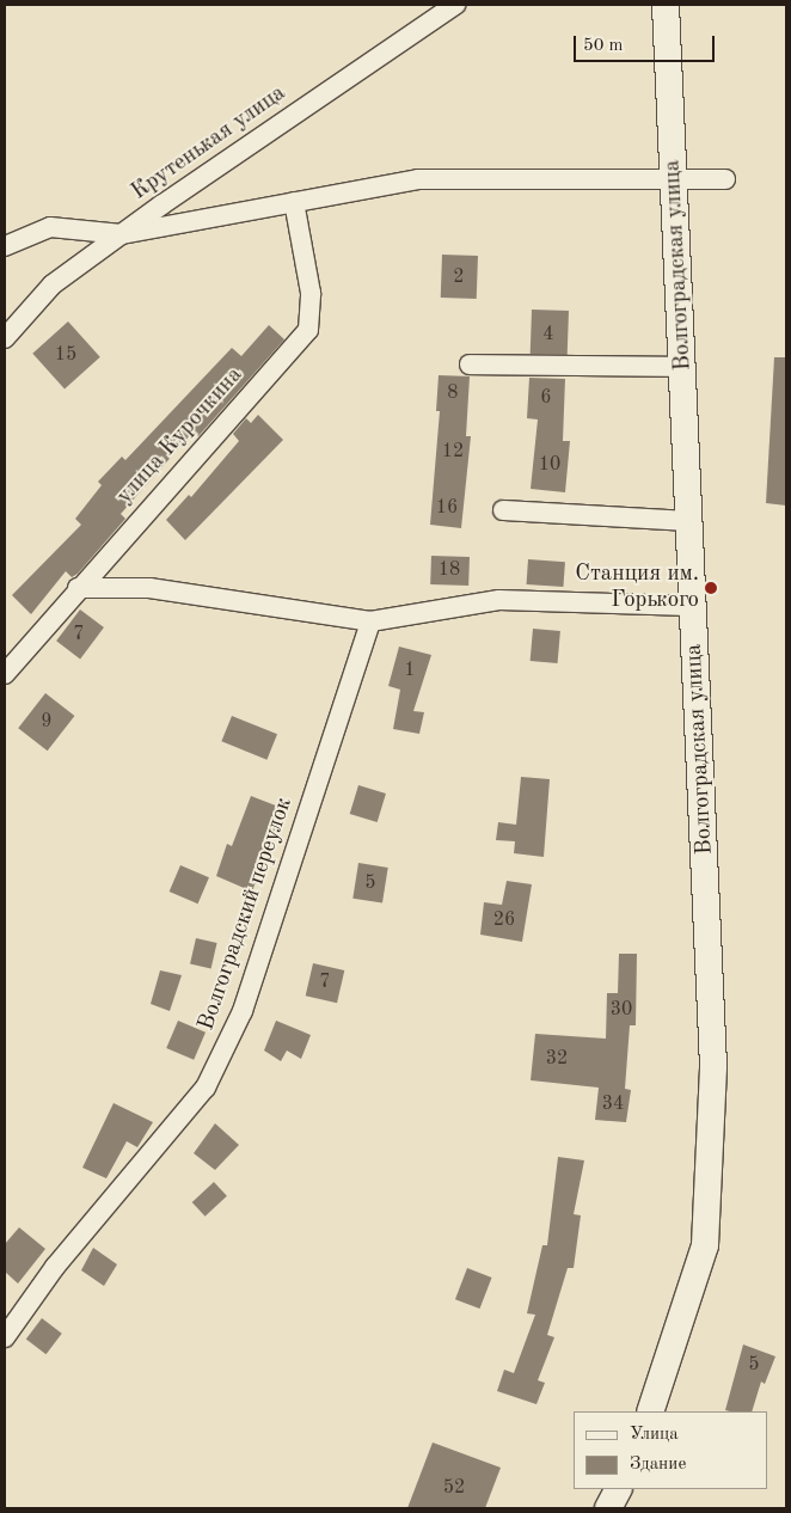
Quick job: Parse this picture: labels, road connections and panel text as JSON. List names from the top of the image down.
{
  "streets": {
    "main road": ["Волгоградская улица"],
    "street": ["Крутенькая улица", "улица Курочкина", "Волгоградский переулок"]
  },
  "places": ["Станция им. Горького"],
  "house_numbers": [
    "2",
    "4",
    "15",
    "8",
    "6",
    "12",
    "10",
    "16",
    "18",
    "7",
    "1",
    "9",
    "5",
    "26",
    "7",
    "30",
    "32",
    "34",
    "5",
    "52"
  ],
  "legend": ["Улица", "Здание"],
  "scale_bar": "50 m"
}
